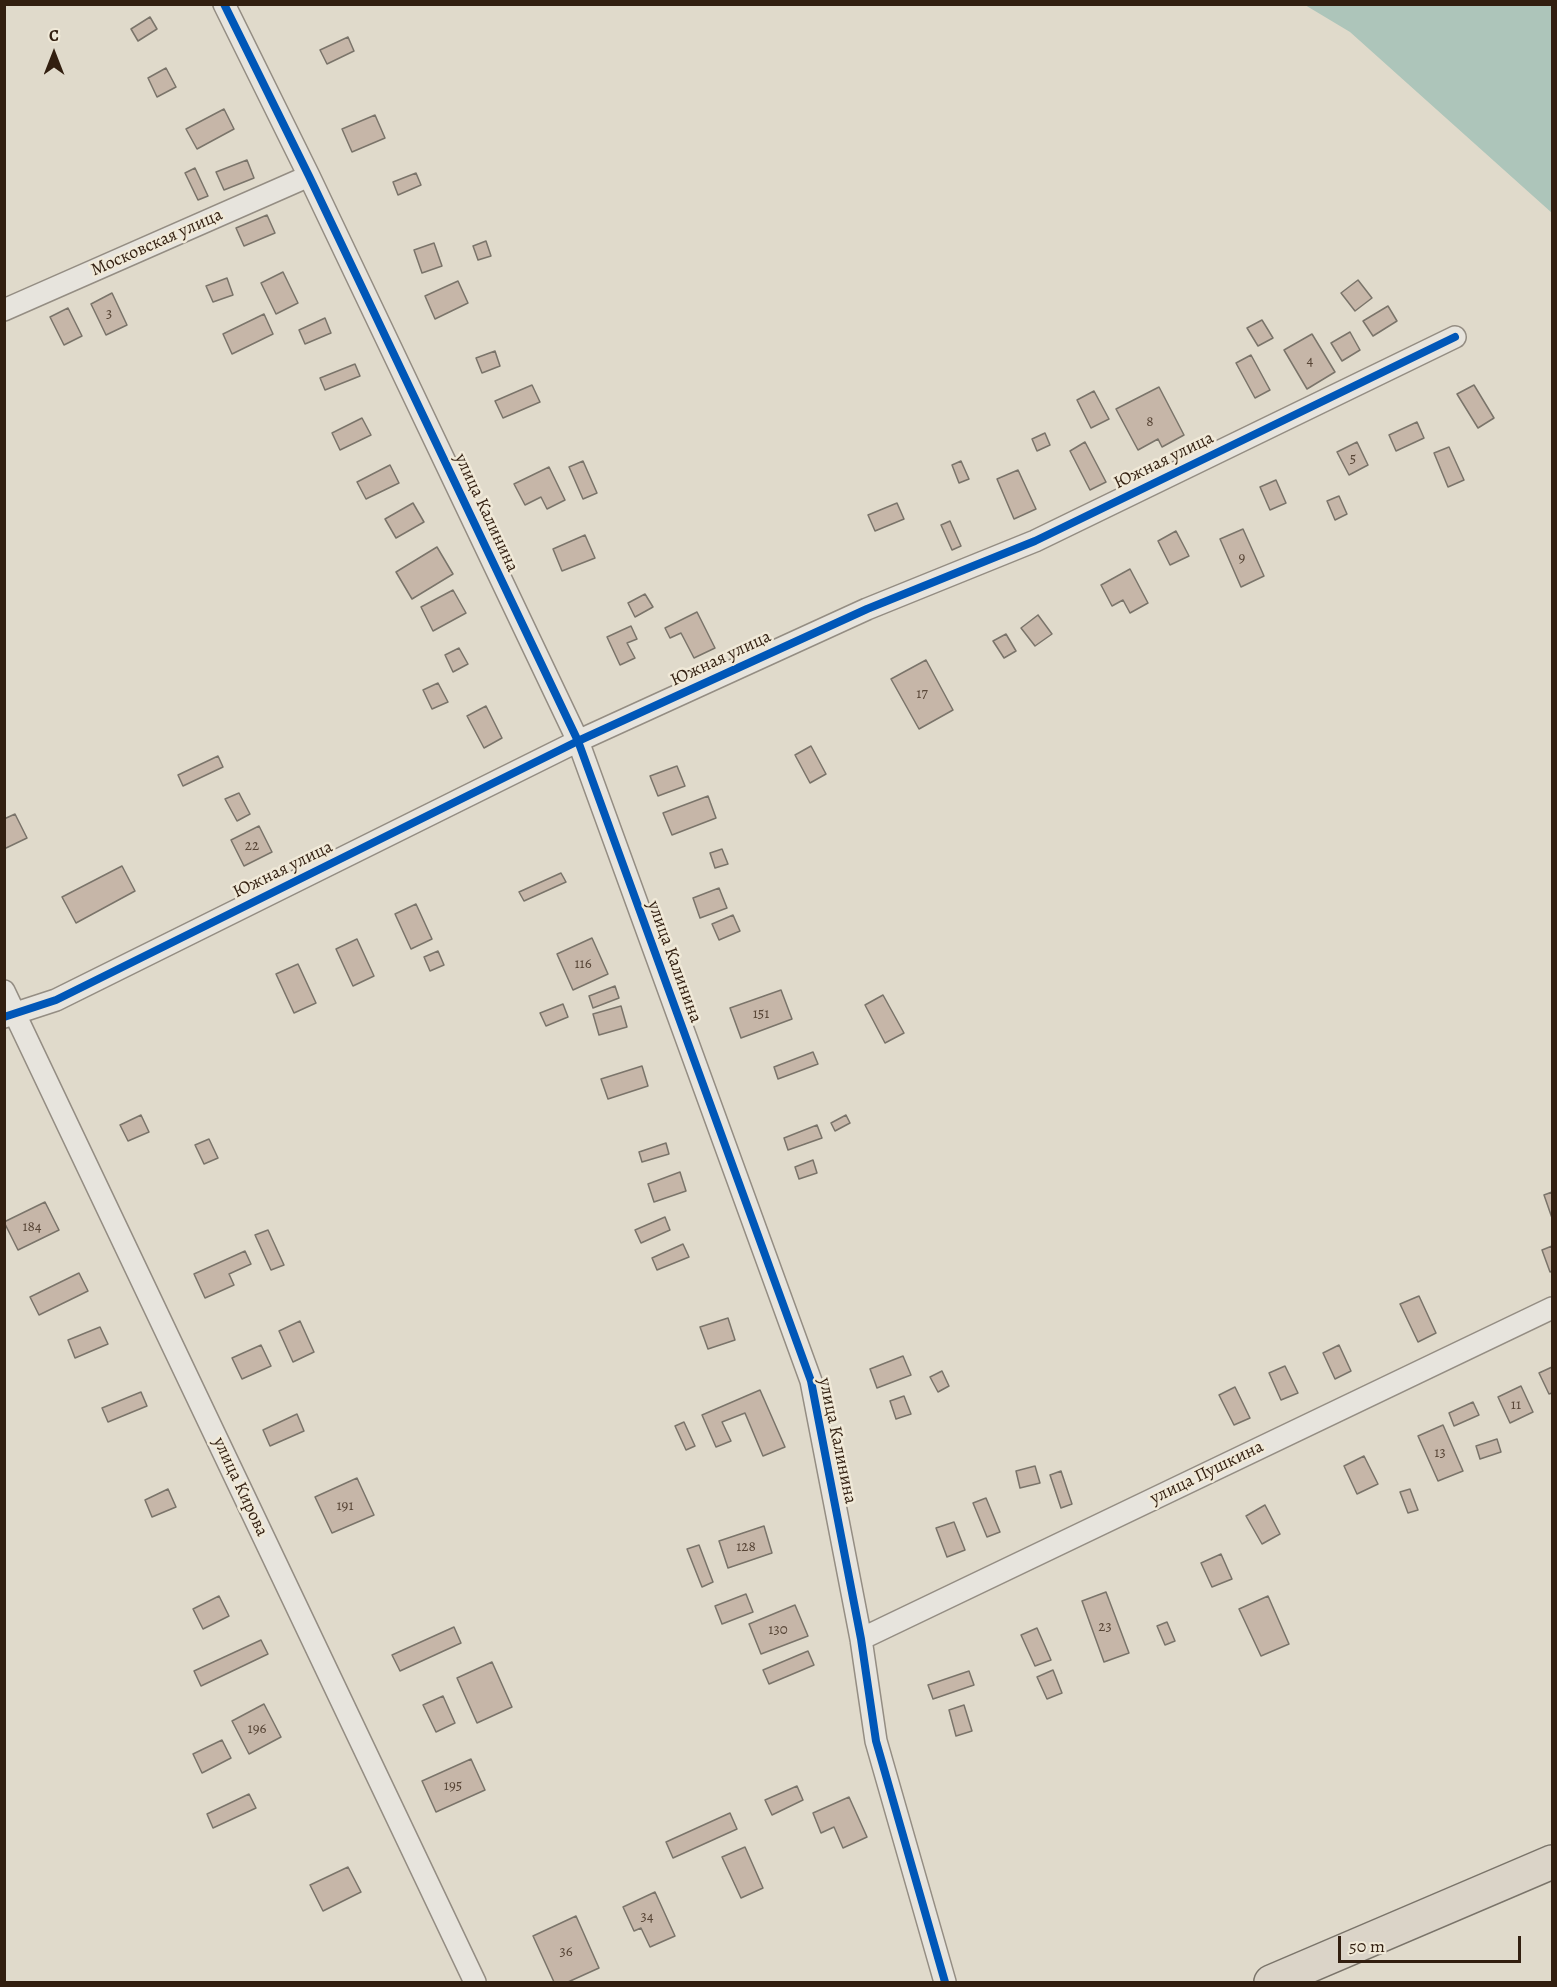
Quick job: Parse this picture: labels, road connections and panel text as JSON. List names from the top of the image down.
{
  "streets": {
    "street": [
      "Московская улица",
      "Южная улица",
      "улица Калинина",
      "улица Пушкина",
      "улица Кирова"
    ]
  },
  "crossings": [
    ["Московская улица", "улица Калинина"],
    ["Южная улица", "улица Калинина"],
    ["Южная улица", "улица Кирова"],
    ["улица Калинина", "улица Пушкина"]
  ],
  "house_numbers": [
    "3",
    "4",
    "8",
    "5",
    "9",
    "17",
    "22",
    "116",
    "151",
    "184",
    "11",
    "13",
    "191",
    "128",
    "23",
    "130",
    "196",
    "195",
    "34",
    "36"
  ],
  "scale_bar": "50 m",
  "north": "top"
}
